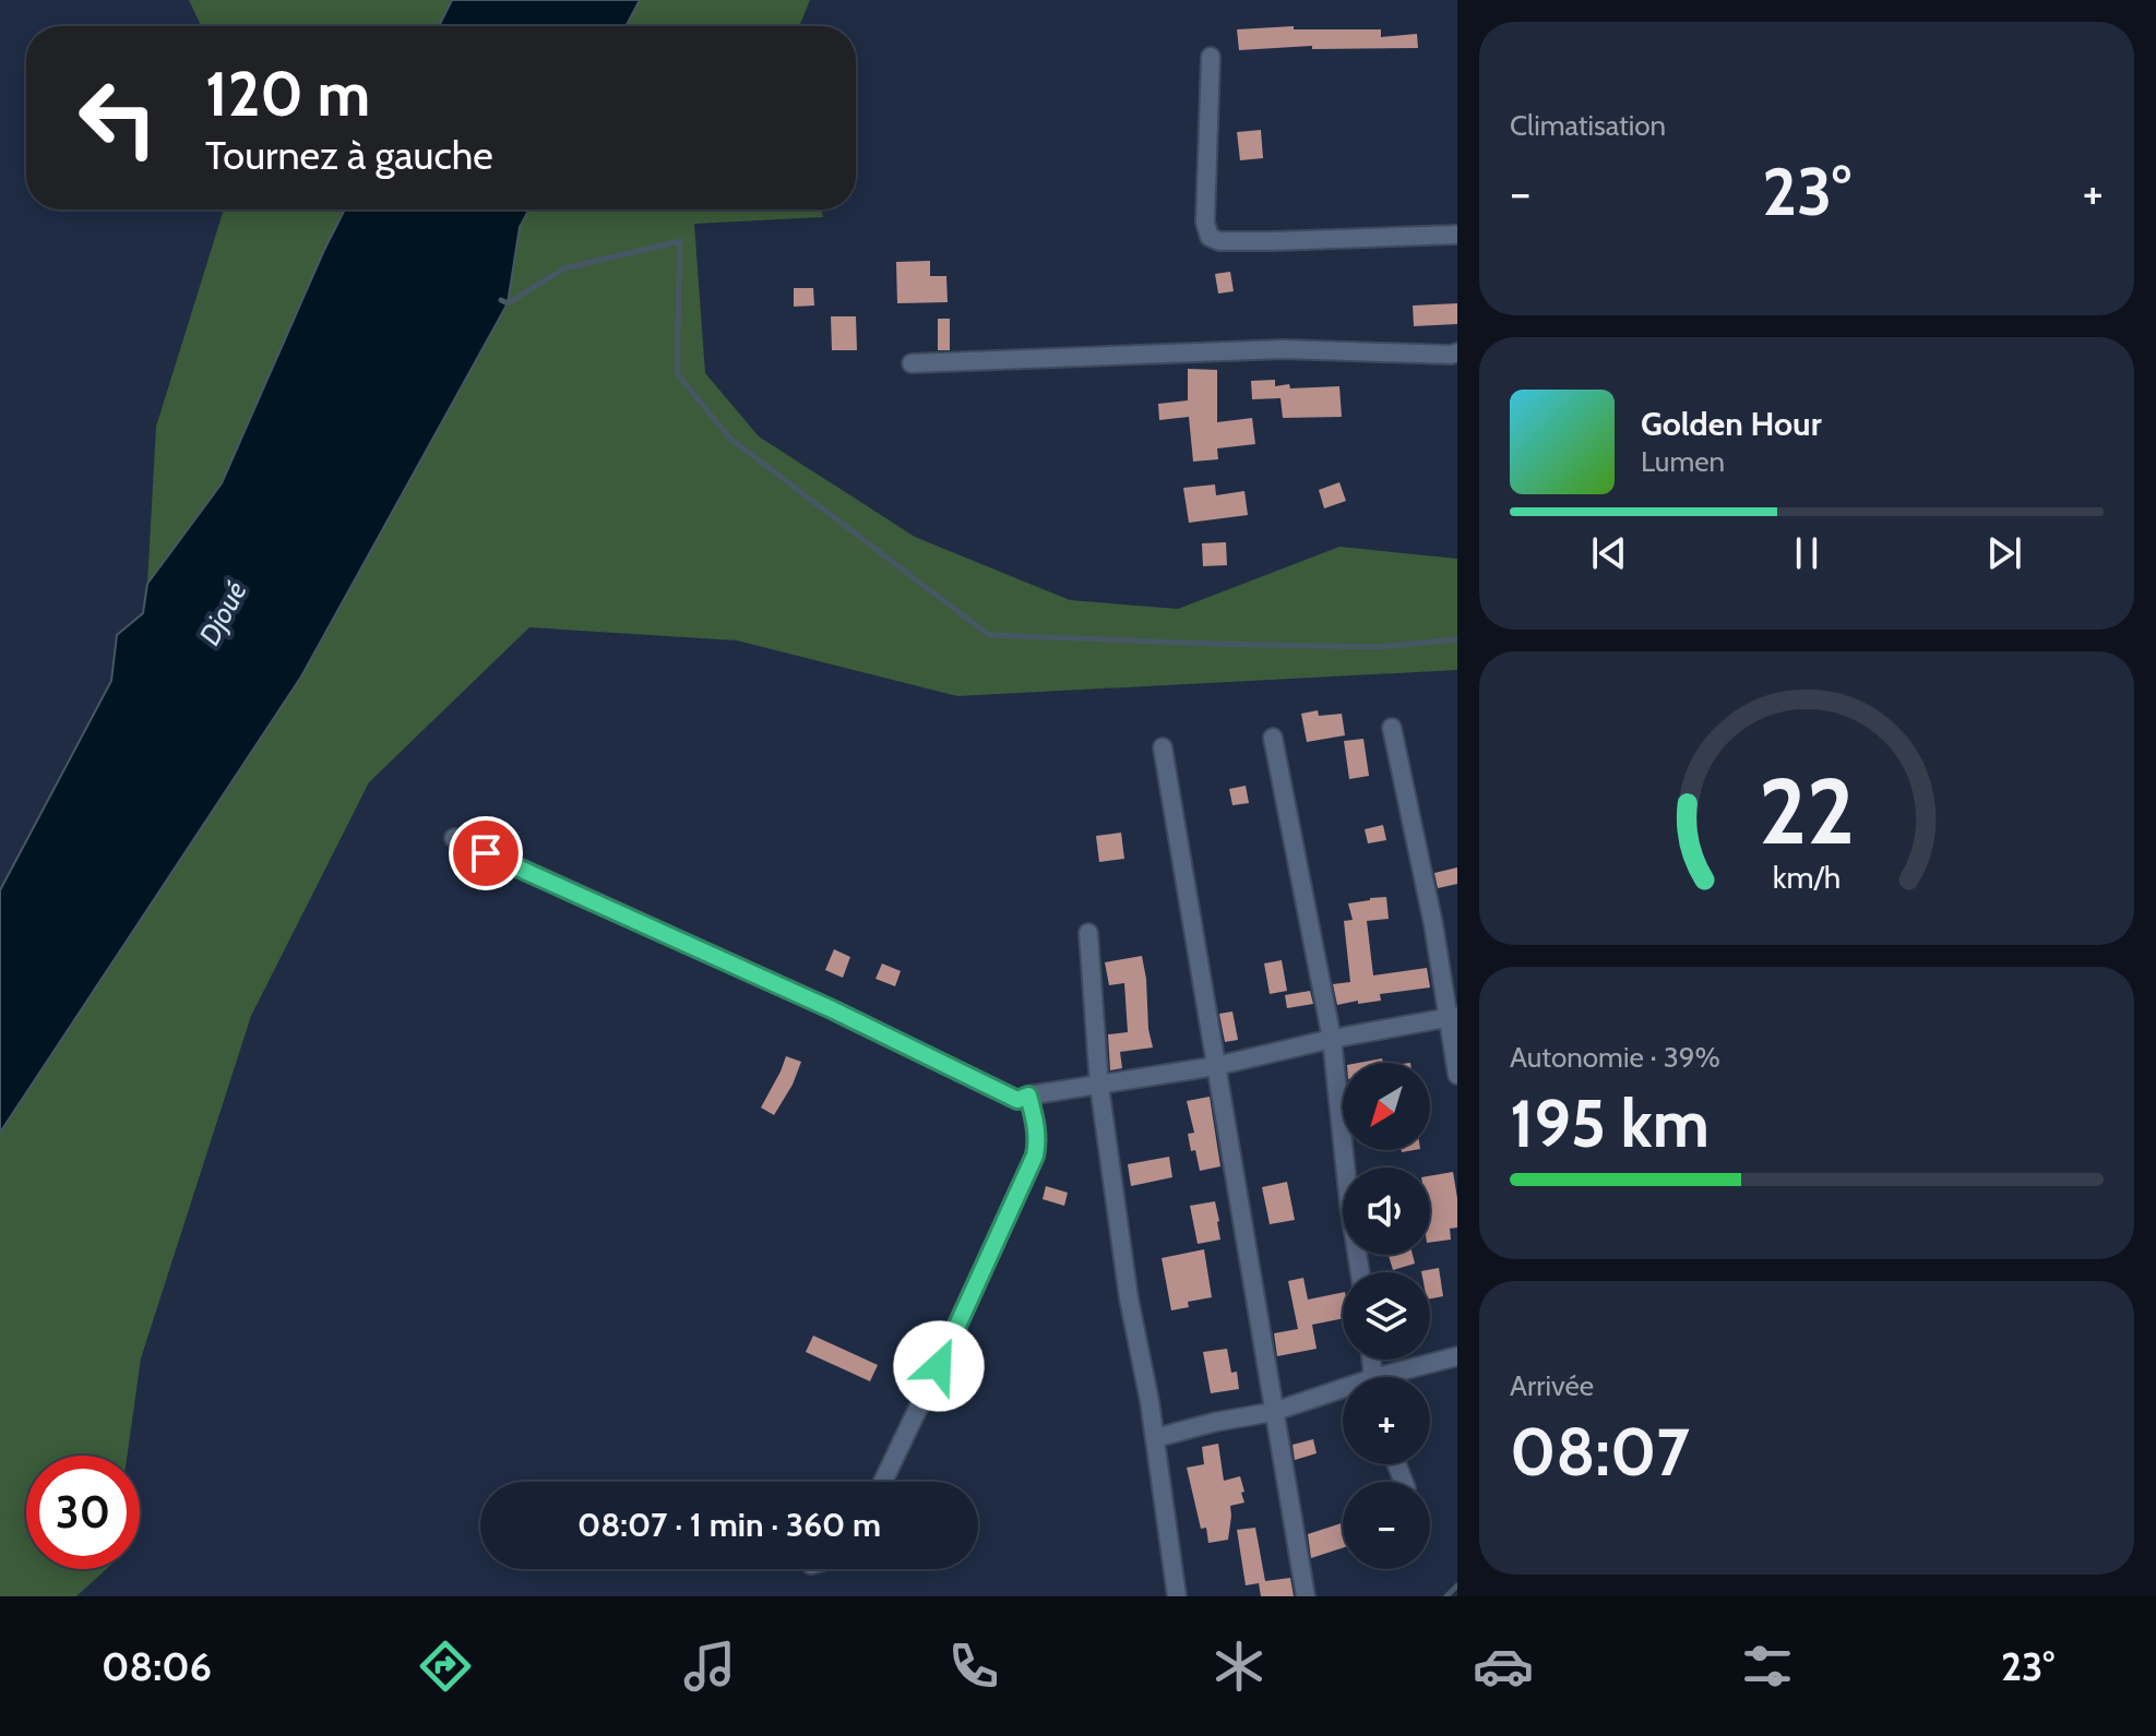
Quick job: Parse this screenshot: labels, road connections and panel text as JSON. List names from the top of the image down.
{
  "water": ["Djoué"],
  "north": "bottom left",
  "page": {
    "tile": [
      "Climatisation",
      ["Autonomie · 39%", "195 km"],
      ["Arrivée", "08:07"]
    ],
    "turn": ["120 m", "Tournez à gauche"],
    "heat": ["−", "23°", "+"],
    "song": ["Golden Hour", "Lumen"],
    "map_buttons": ["+", "−"],
    "limit": "30",
    "trip": "08:07 · 1 min · 360 m",
    "tabs": ["08:06", "23°"],
    "gauge": ["22", "km/h"]
  }
}
